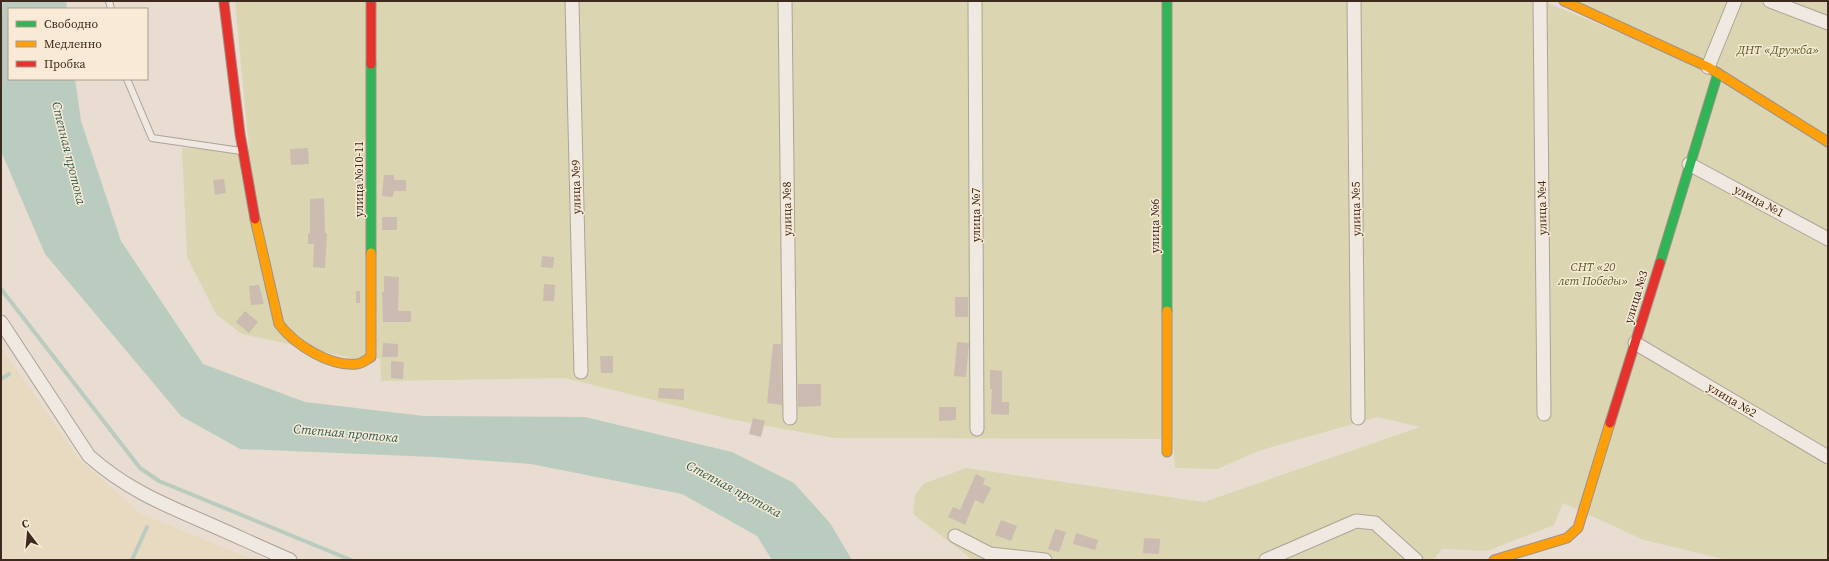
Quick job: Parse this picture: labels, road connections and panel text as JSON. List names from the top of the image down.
{
  "streets": {
    "street": [
      "улица №10-11",
      "улица №9",
      "улица №1",
      "улица №4",
      "улица №8",
      "улица №5",
      "улица №7",
      "улица №6",
      "улица №3",
      "улица №2"
    ]
  },
  "crossings": [
    ["улица №1", "улица №3"],
    ["улица №3", "улица №2"]
  ],
  "water": ["Степная протока"],
  "parks": ["ДНТ «Дружба»", "СНТ «20 лет Победы»"],
  "legend": ["Свободно", "Медленно", "Пробка"],
  "north": "top"
}
